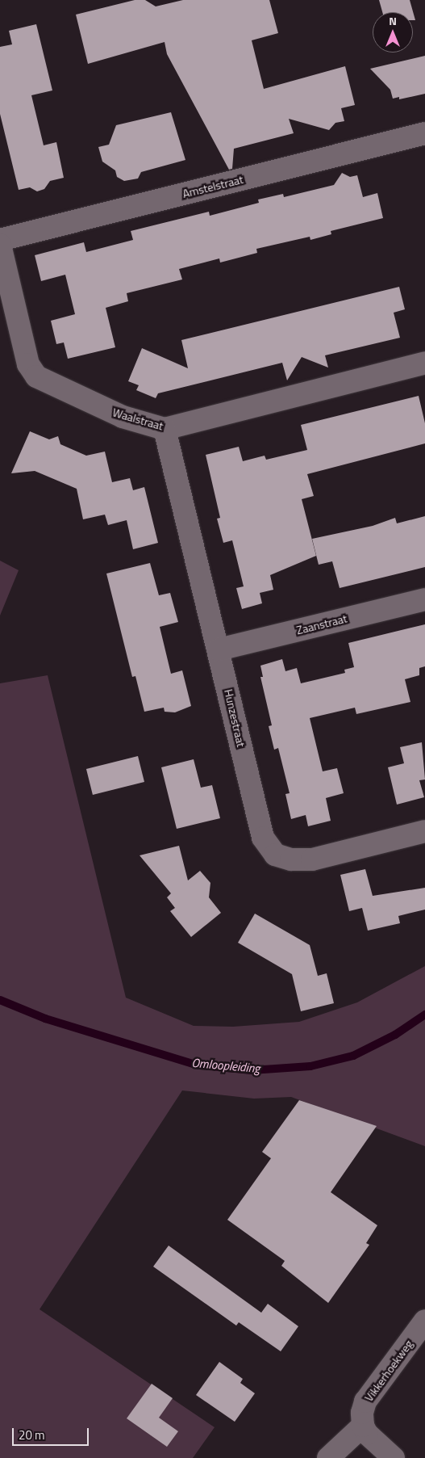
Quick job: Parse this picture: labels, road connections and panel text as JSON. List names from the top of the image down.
{
  "streets": {
    "street": [
      "Amstelstraat",
      "Waalstraat",
      "Zaanstraat",
      "Hunzestraat",
      "Vikkerhoekweg"
    ]
  },
  "crossings": [
    ["Waalstraat", "Hunzestraat"],
    ["Zaanstraat", "Hunzestraat"]
  ],
  "water": ["Omloopleiding"],
  "scale_bar": "20 m",
  "north": "top"
}
